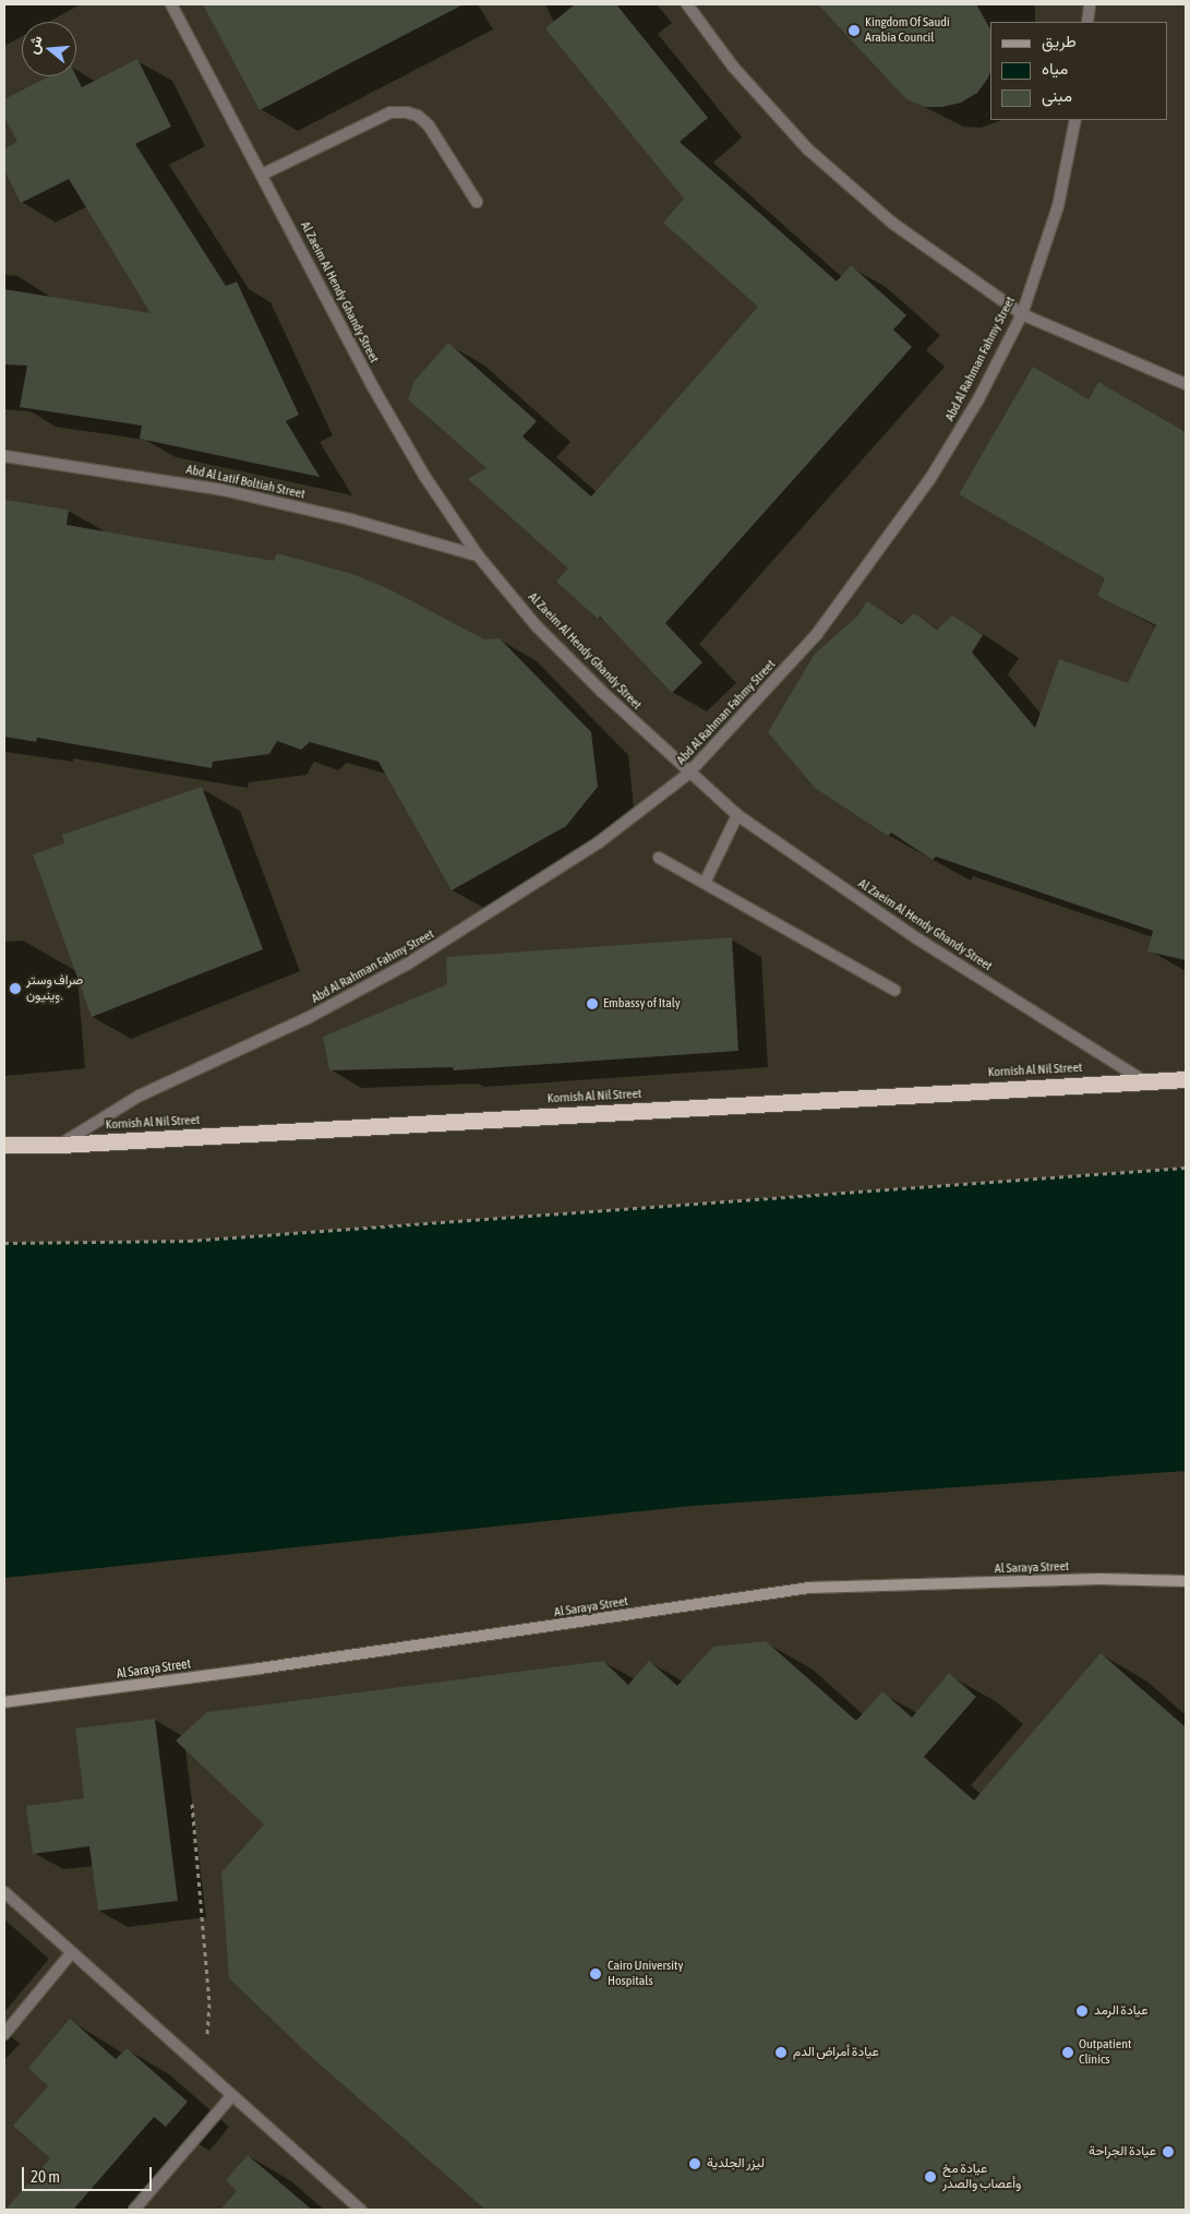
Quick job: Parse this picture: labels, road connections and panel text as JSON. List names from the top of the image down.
{
  "streets": {
    "highway": ["Kornish Al Nil Street"],
    "main road": ["Al Saraya Street"],
    "street": ["Al Zaeim Al Hendy Ghandy Street", "Abd Al Rahman Fahmy Street", "Abd Al Latif Boltiah Street"]
  },
  "crossings": [
    ["Al Zaeim Al Hendy Ghandy Street", "Abd Al Rahman Fahmy Street"],
    ["Al Zaeim Al Hendy Ghandy Street", "Abd Al Latif Boltiah Street"],
    ["Al Zaeim Al Hendy Ghandy Street", "Kornish Al Nil Street"],
    ["Abd Al Rahman Fahmy Street", "Kornish Al Nil Street"]
  ],
  "places": [
    "Kingdom Of Saudi Arabia Council",
    "صراف وستر وينيون.",
    "Embassy of Italy",
    "Cairo University Hospitals",
    "عيادة الرمد",
    "عيادة أمراض الدم",
    "Outpatient Clinics",
    "عيادة الجراحة",
    "ليزر الجلدية",
    "عيادة مخ وأعصاب والصدر"
  ],
  "legend": ["طريق", "مياه", "مبنى"],
  "scale_bar": "20 m",
  "north": "left"
}
